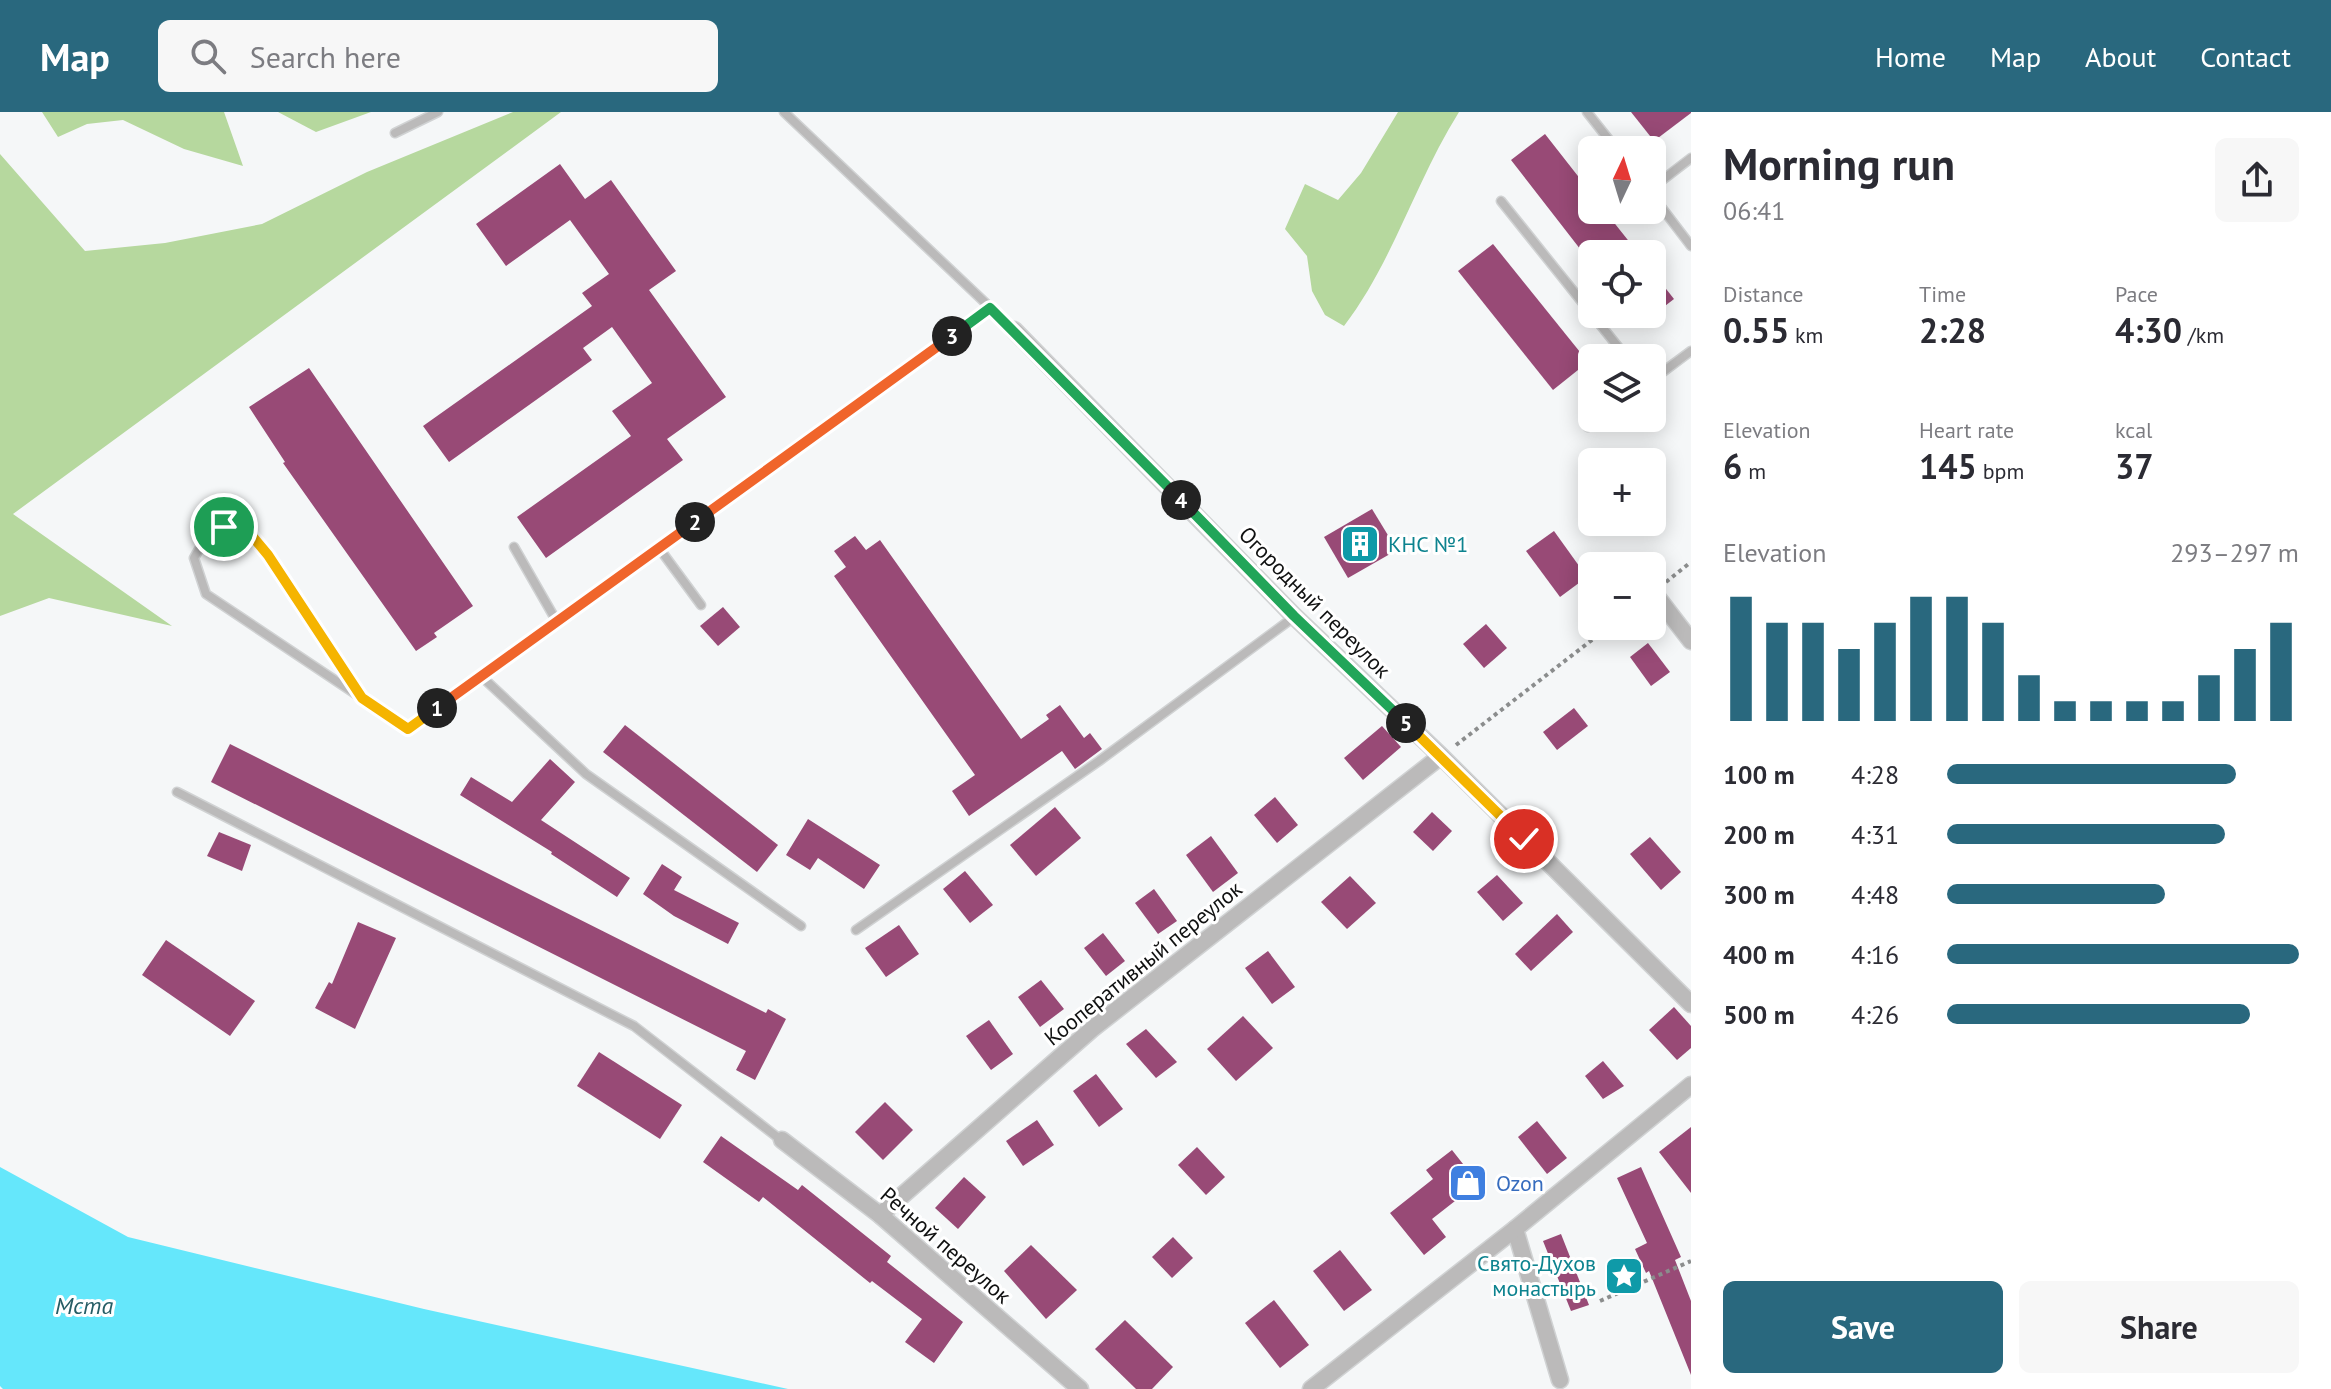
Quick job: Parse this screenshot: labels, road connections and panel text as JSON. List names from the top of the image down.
{
  "streets": {
    "street": ["Огородный переулок", "Кооперативный переулок", "Речной переулок"]
  },
  "crossings": [
    ["Огородный переулок", "Кооперативный переулок"],
    ["Кооперативный переулок", "Речной переулок"]
  ],
  "water": ["Мста"],
  "places": {
    "building": ["КНС №1"],
    "shop": ["Ozon"],
    "place": ["Свято-Духов монастырь"]
  },
  "north": "top",
  "page": {
    "header": "Map",
    "search": "Search here",
    "nav": [
      "Home",
      "Map",
      "About",
      "Contact"
    ],
    "heading": ["Morning run", "06:41"],
    "map_buttons": ["+", "−"],
    "stats": [
      ["Distance", "0.55 km"],
      ["Time", "2:28"],
      ["Pace", "4:30 /km"],
      ["Elevation", "6 m"],
      ["Heart rate", "145 bpm"],
      ["kcal", "37"]
    ],
    "pins": [
      "3",
      "4",
      "2",
      "1",
      "5"
    ],
    "chart": ["Elevation", "293–297 m"],
    "list": [
      {
        "name": "100 m",
        "note": "4:28"
      },
      {
        "name": "200 m",
        "note": "4:31"
      },
      {
        "name": "300 m",
        "note": "4:48"
      },
      {
        "name": "400 m",
        "note": "4:16"
      },
      {
        "name": "500 m",
        "note": "4:26"
      }
    ],
    "buttons": ["Save", "Share"]
  }
}
